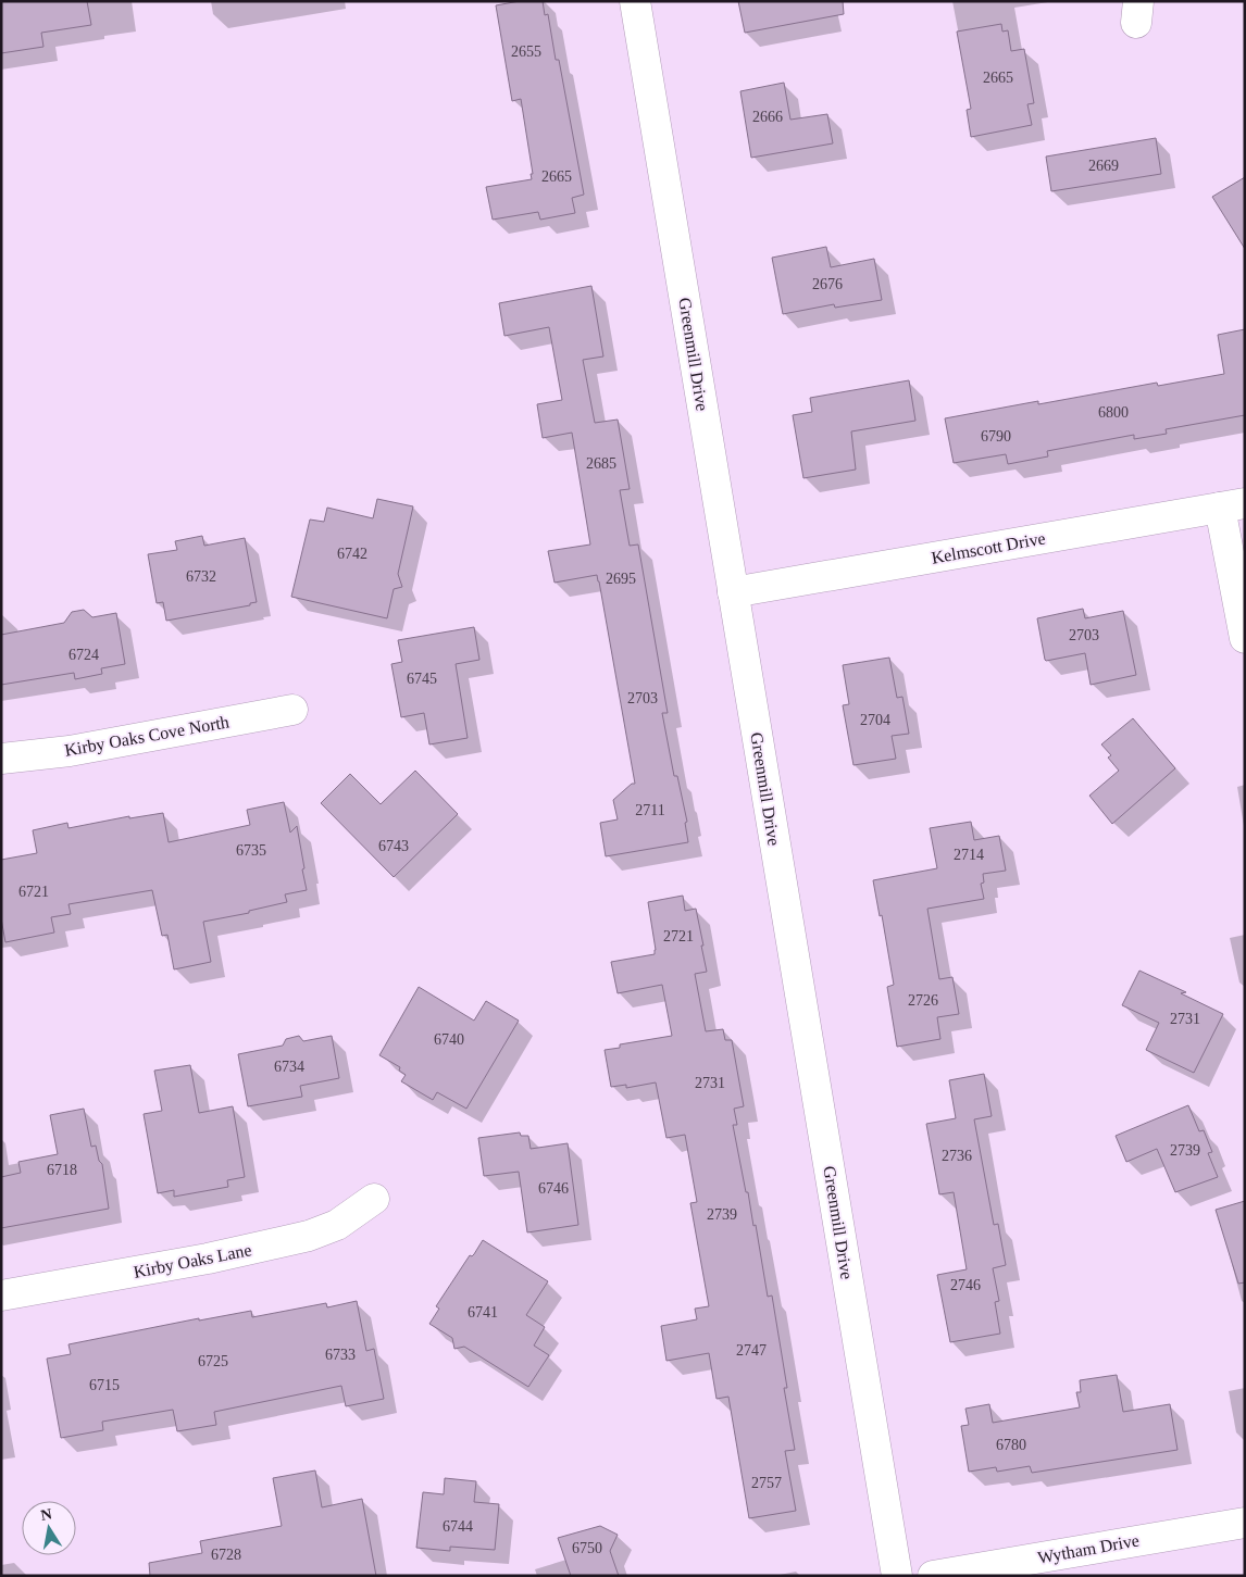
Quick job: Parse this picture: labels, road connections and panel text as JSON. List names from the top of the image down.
{
  "streets": {
    "street": [
      "Greenmill Drive",
      "Kelmscott Drive",
      "Kirby Oaks Cove North",
      "Kirby Oaks Lane",
      "Wytham Drive"
    ]
  },
  "crossings": [
    ["Greenmill Drive", "Kelmscott Drive"]
  ],
  "house_numbers": [
    "2655",
    "2665",
    "2666",
    "2669",
    "2665",
    "2676",
    "6800",
    "6790",
    "2685",
    "6742",
    "6732",
    "2695",
    "2703",
    "6724",
    "6745",
    "2703",
    "2704",
    "2711",
    "6743",
    "6735",
    "2714",
    "6721",
    "2721",
    "2726",
    "2731",
    "6740",
    "6734",
    "2731",
    "2739",
    "2736",
    "6718",
    "6746",
    "2739",
    "2746",
    "6741",
    "2747",
    "6733",
    "6725",
    "6715",
    "6780",
    "2757",
    "6744",
    "6750",
    "6728"
  ],
  "north": "top"
}
